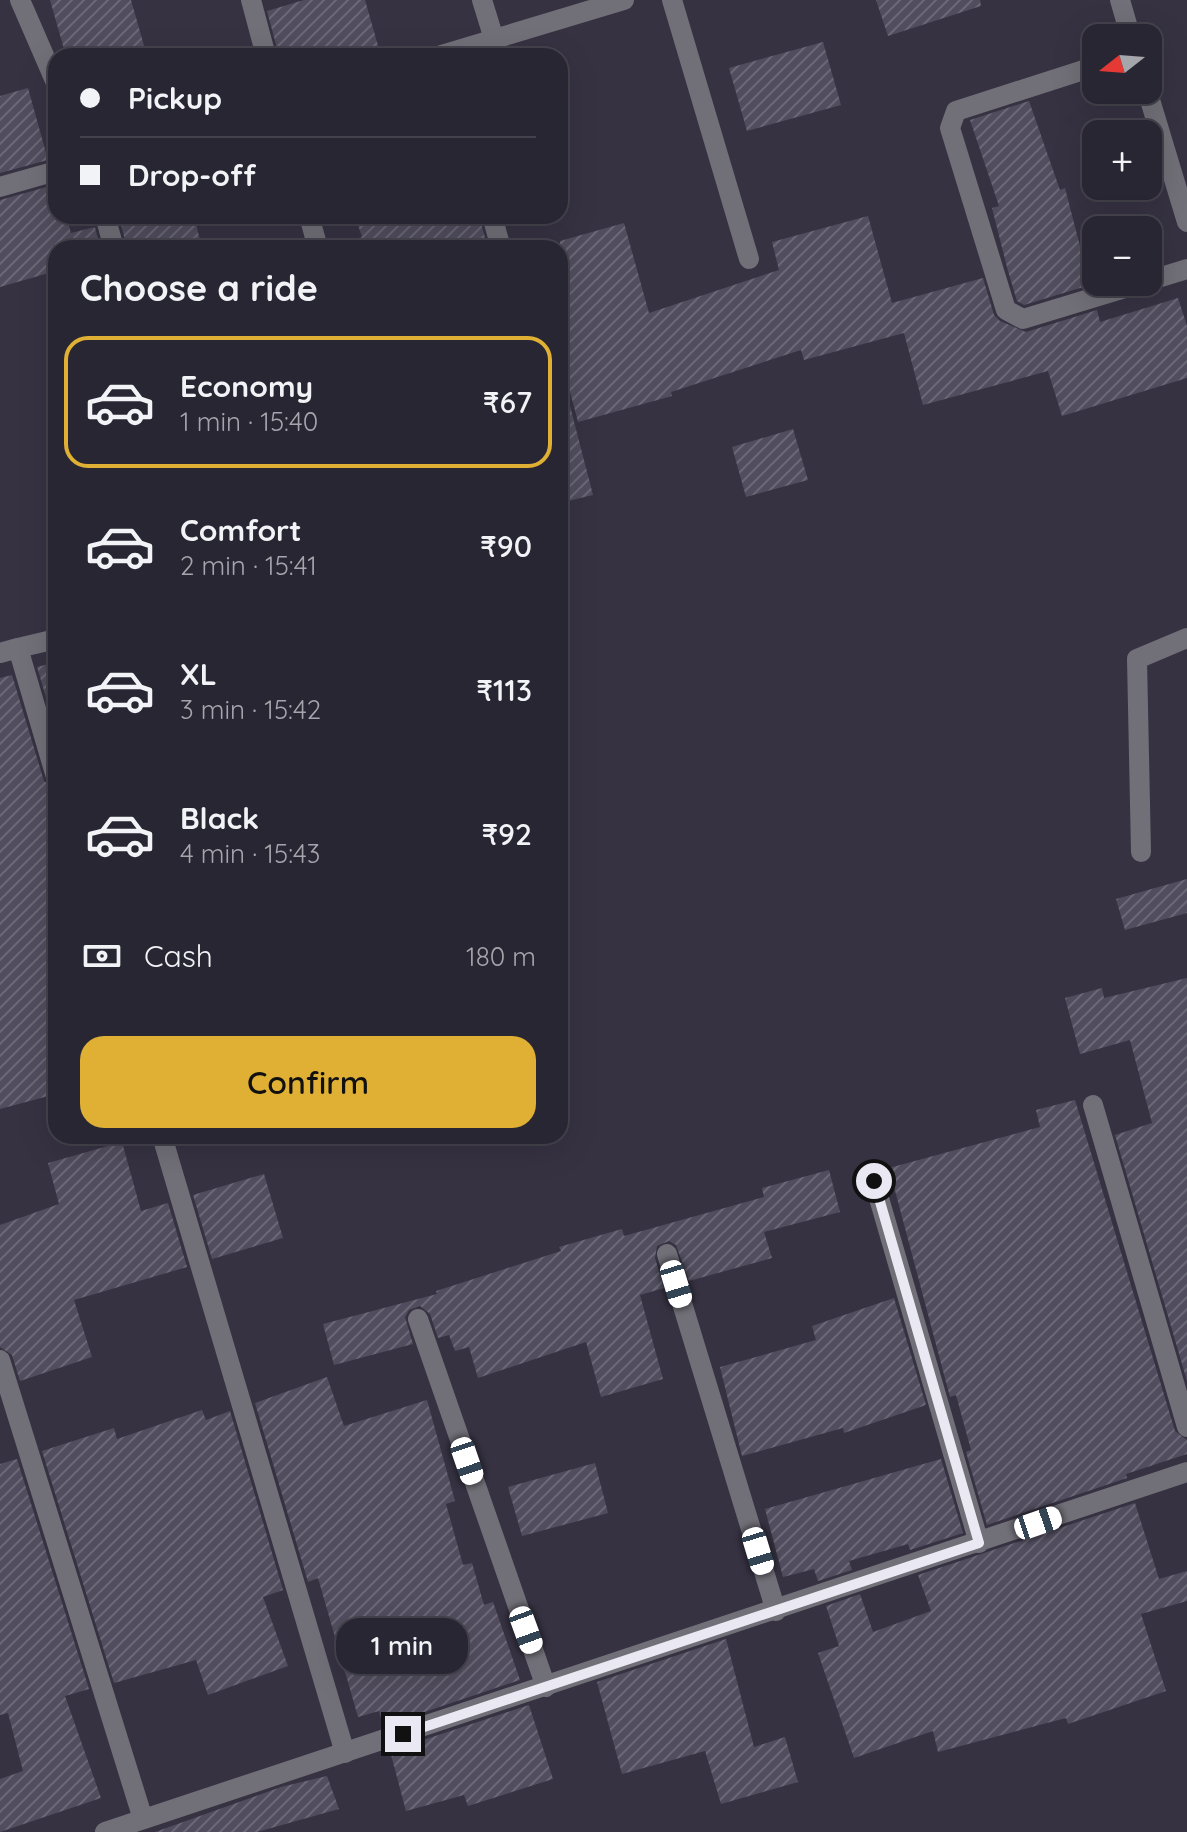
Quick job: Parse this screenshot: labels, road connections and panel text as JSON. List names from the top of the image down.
{
  "north": "left",
  "page": {
    "map_buttons": ["+", "−"],
    "banner": ["Pickup", "Drop-off"],
    "heading": "Choose a ride",
    "list": [
      {
        "name": "Economy",
        "note": "1 min · 15:40",
        "value": "₹67"
      },
      {
        "name": "Comfort",
        "note": "2 min · 15:41",
        "value": "₹90"
      },
      {
        "name": "XL",
        "note": "3 min · 15:42",
        "value": "₹113"
      },
      {
        "name": "Black",
        "note": "4 min · 15:43",
        "value": "₹92"
      }
    ],
    "pay": ["Cash", "180 m"],
    "buttons": "Confirm",
    "bubble": "1 min"
  }
}
